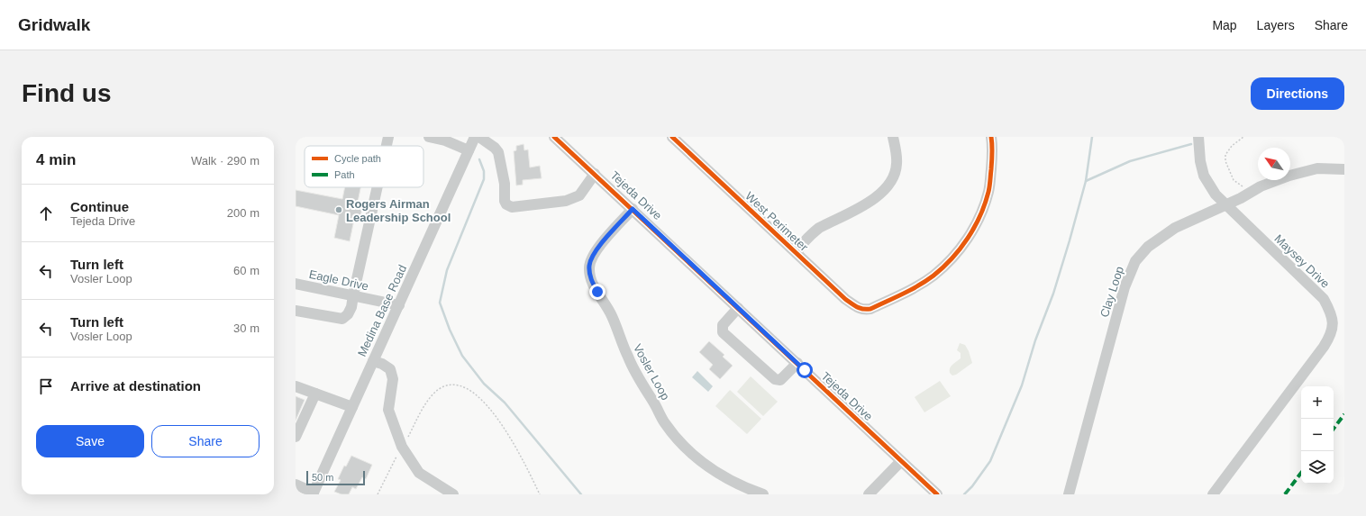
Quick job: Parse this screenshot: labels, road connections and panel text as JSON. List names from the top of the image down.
{
  "streets": {
    "street": [
      "Tejeda Drive",
      "West Perimeter",
      "Maysey Drive",
      "Eagle Drive",
      "Clay Loop",
      "Medina Base Road",
      "Vosler Loop"
    ]
  },
  "crossings": [
    ["Tejeda Drive", "Vosler Loop"],
    ["Maysey Drive", "Clay Loop"],
    ["Eagle Drive", "Medina Base Road"]
  ],
  "places": ["Rogers Airman Leadership School"],
  "legend": ["Cycle path", "Path"],
  "scale_bar": "50 m",
  "north": "top left",
  "page": {
    "header": "Gridwalk",
    "nav": ["Map", "Layers", "Share"],
    "buttons": [
      "Directions",
      ["Save", "Share"]
    ],
    "title": "Find us",
    "heading": ["4 min", "Walk · 290 m"],
    "list": [
      ["Continue", "Tejeda Drive", "200 m"],
      ["Turn left", "Vosler Loop", "60 m"],
      ["Turn left", "Vosler Loop", "30 m"],
      "Arrive at destination"
    ],
    "map_buttons": ["+", "−"],
    "scale": "50 m"
  }
}
